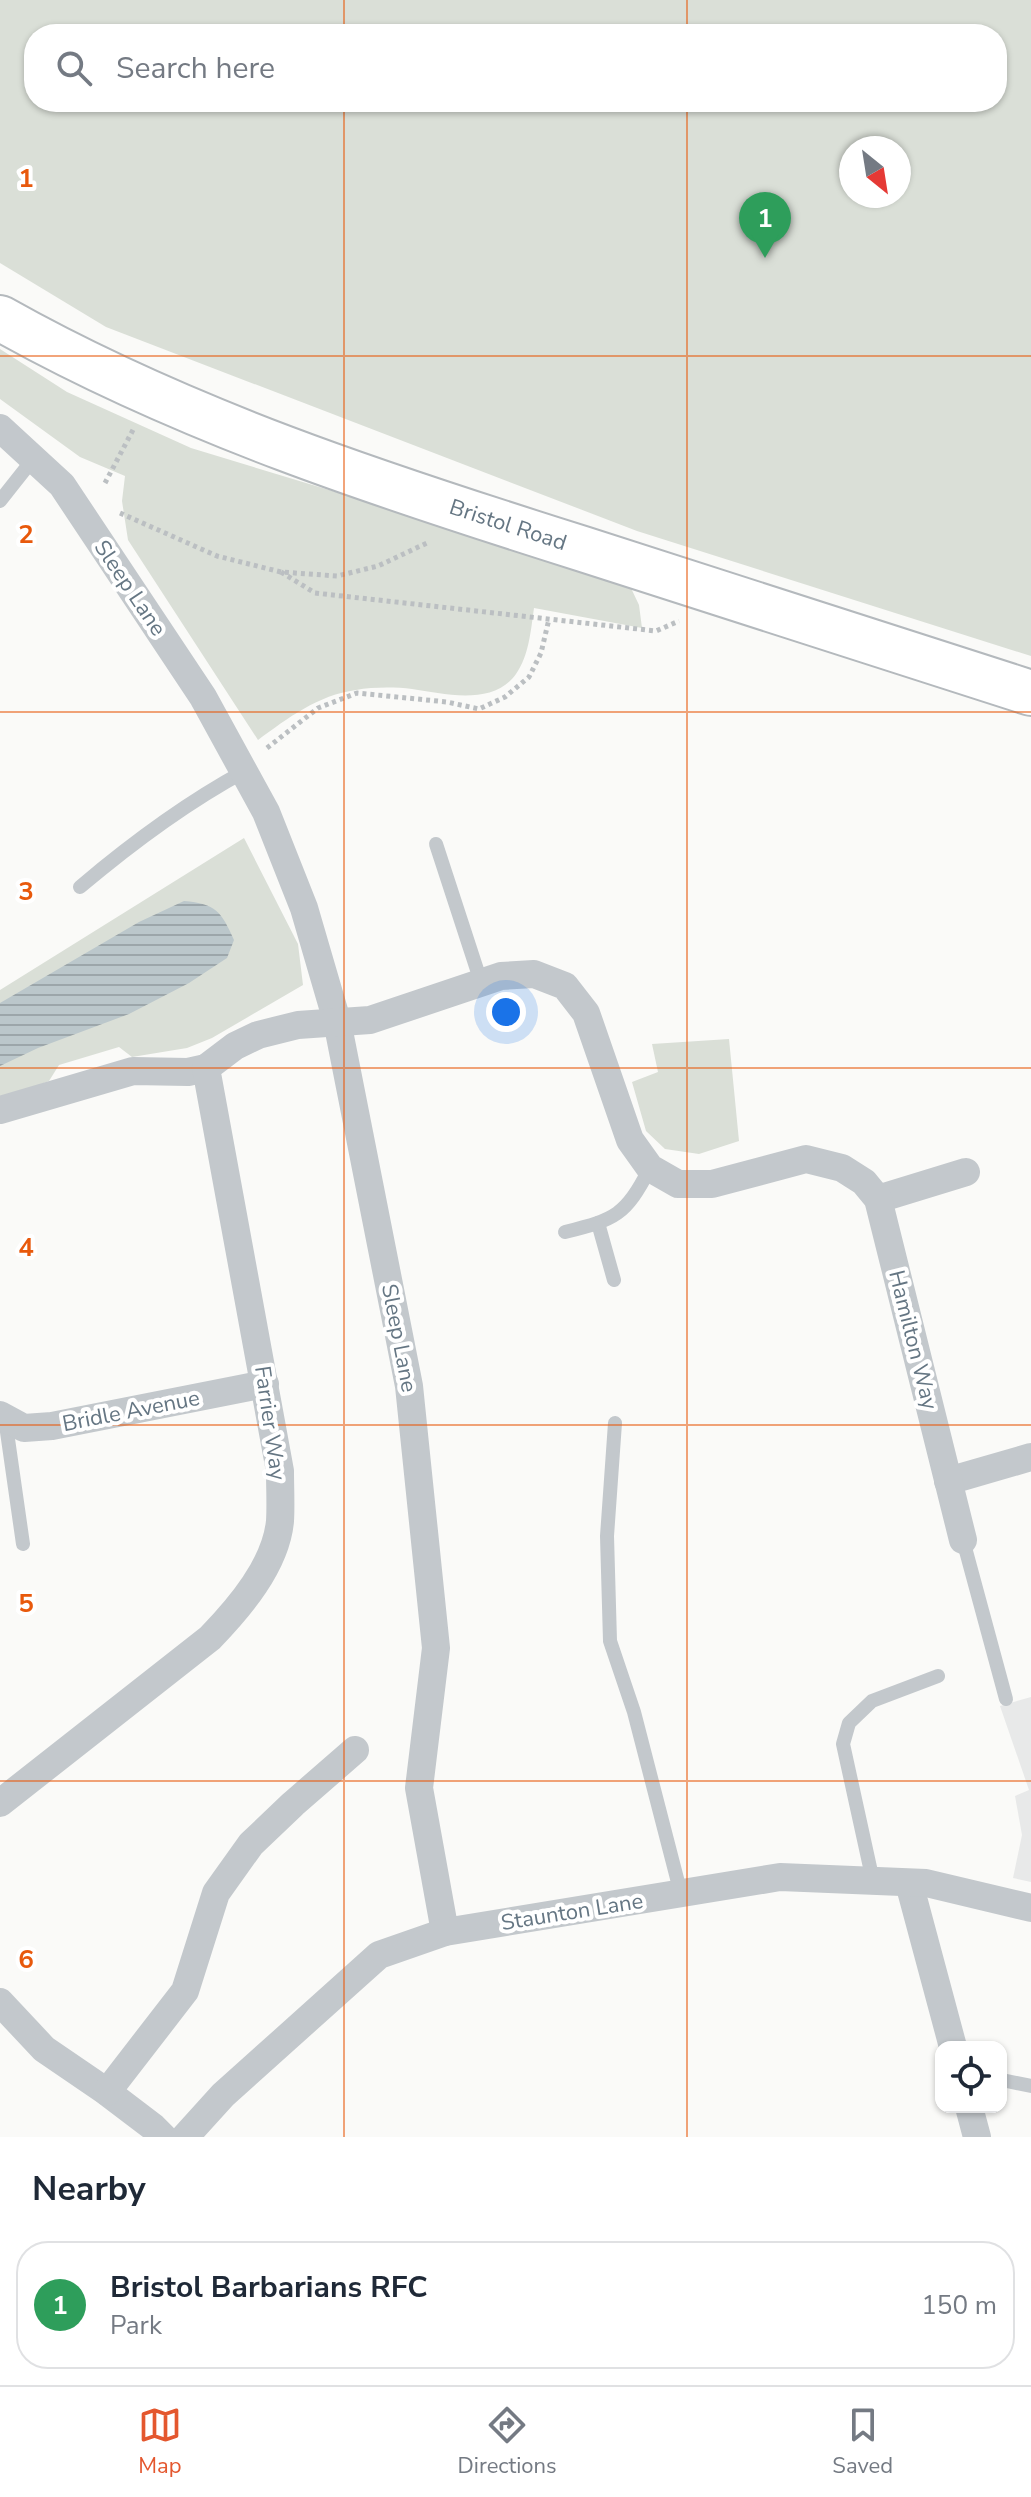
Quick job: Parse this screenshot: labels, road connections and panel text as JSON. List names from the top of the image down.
{
  "streets": {
    "highway": ["Bristol Road"],
    "street": [
      "Sleep Lane",
      "Hamilton Way",
      "Bridle Avenue",
      "Farrier Way",
      "Staunton Lane"
    ]
  },
  "crossings": [
    ["Sleep Lane", "Staunton Lane"],
    ["Bridle Avenue", "Farrier Way"]
  ],
  "north": "bottom right",
  "page": {
    "search": "Search here",
    "pins": "1",
    "heading": "Nearby",
    "list": [
      {
        "mark": "1",
        "name": "Bristol Barbarians RFC",
        "note": "Park",
        "value": "150 m"
      }
    ],
    "nav": ["Map", "Directions", "Saved"]
  },
  "grid": {
    "rows": [
      "1",
      "2",
      "3",
      "4",
      "5",
      "6"
    ]
  }
}
